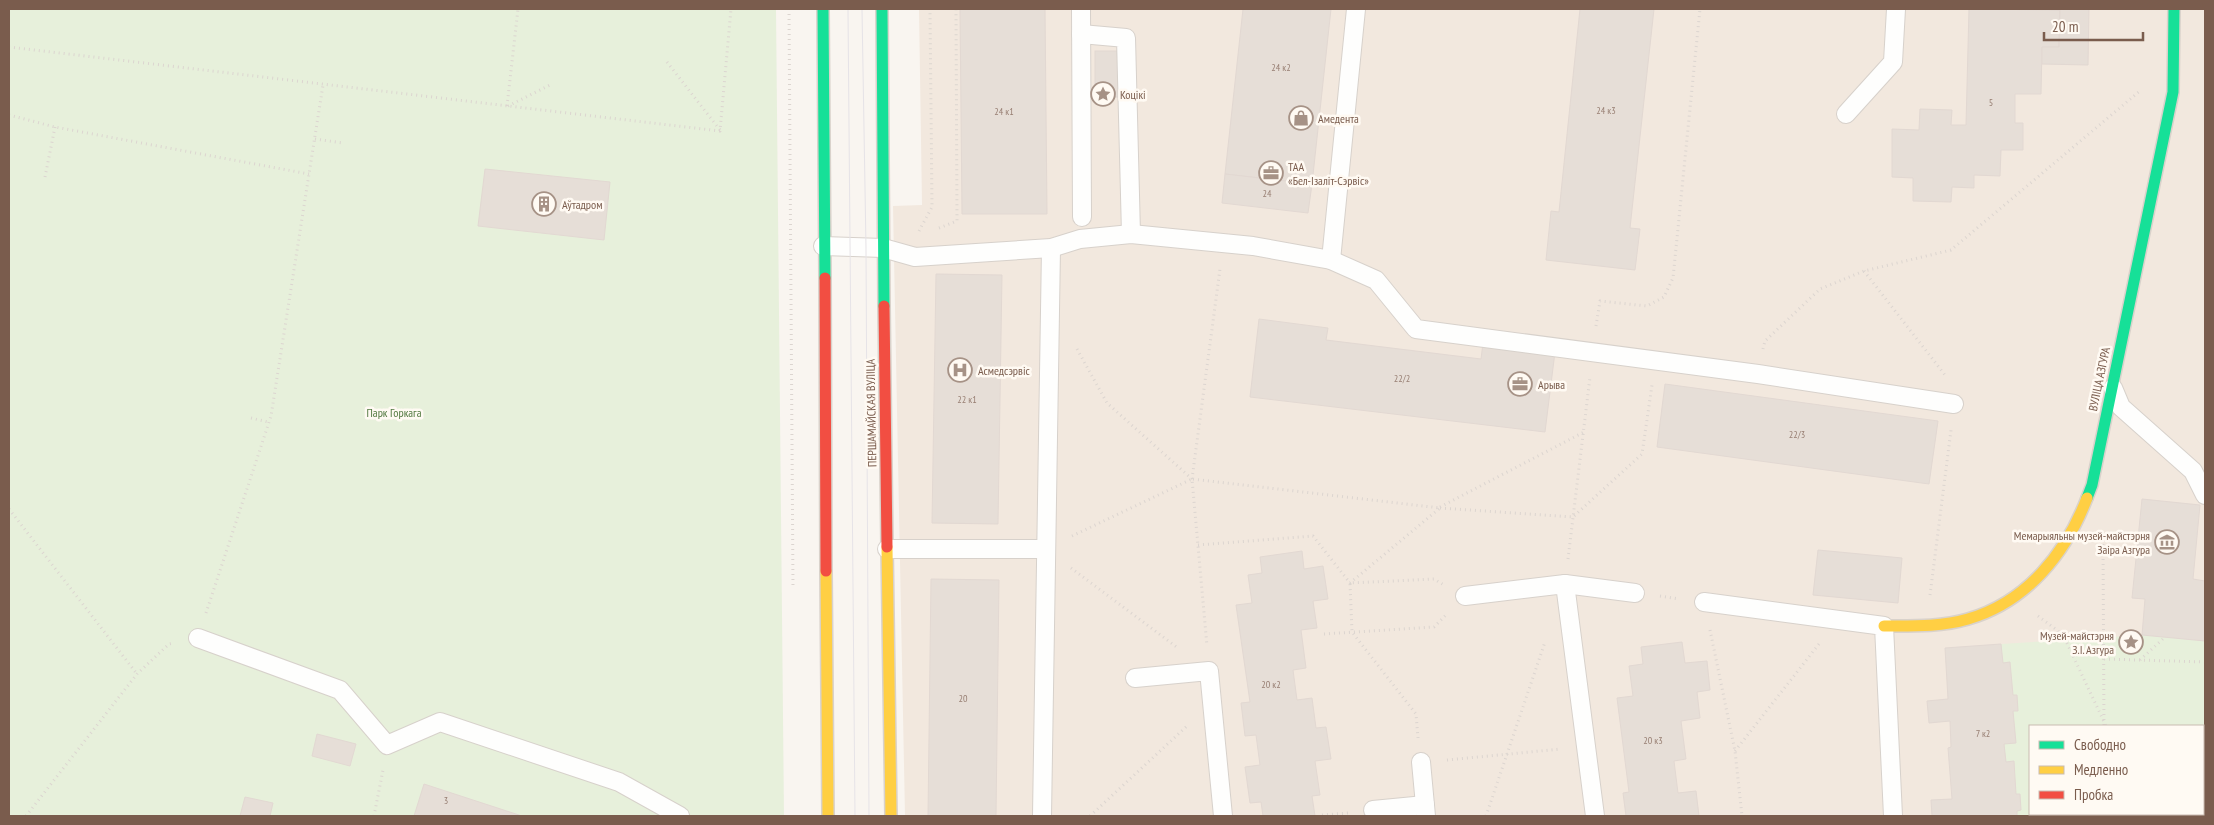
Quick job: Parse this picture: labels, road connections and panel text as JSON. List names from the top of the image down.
{
  "streets": {
    "main road": ["ВУЛІЦА АЗГУРА", "ПЕРШАМАЙСКАЯ ВУЛІЦА"]
  },
  "parks": ["Парк Горкага"],
  "places": {
    "place": ["Коцікі", "Музей-майстэрня З.І. Азгура"],
    "shop": ["Амедента"],
    "office": ["ТАА «Бел-Ізаліт-Сэрвіс»", "Арыва"],
    "building": ["Аўтадром"],
    "hospital": ["Асмедсэрвіс"],
    "museum": ["Мемарыяльны музей-майстэрня Заіра Азгура"]
  },
  "house_numbers": [
    "24 к2",
    "5",
    "24 к3",
    "24 к1",
    "24",
    "22/2",
    "22 к1",
    "22/3",
    "20 к2",
    "20",
    "7 к2",
    "20 к3",
    "3"
  ],
  "legend": ["Свободно", "Медленно", "Пробка"],
  "scale_bar": "20 m"
}
